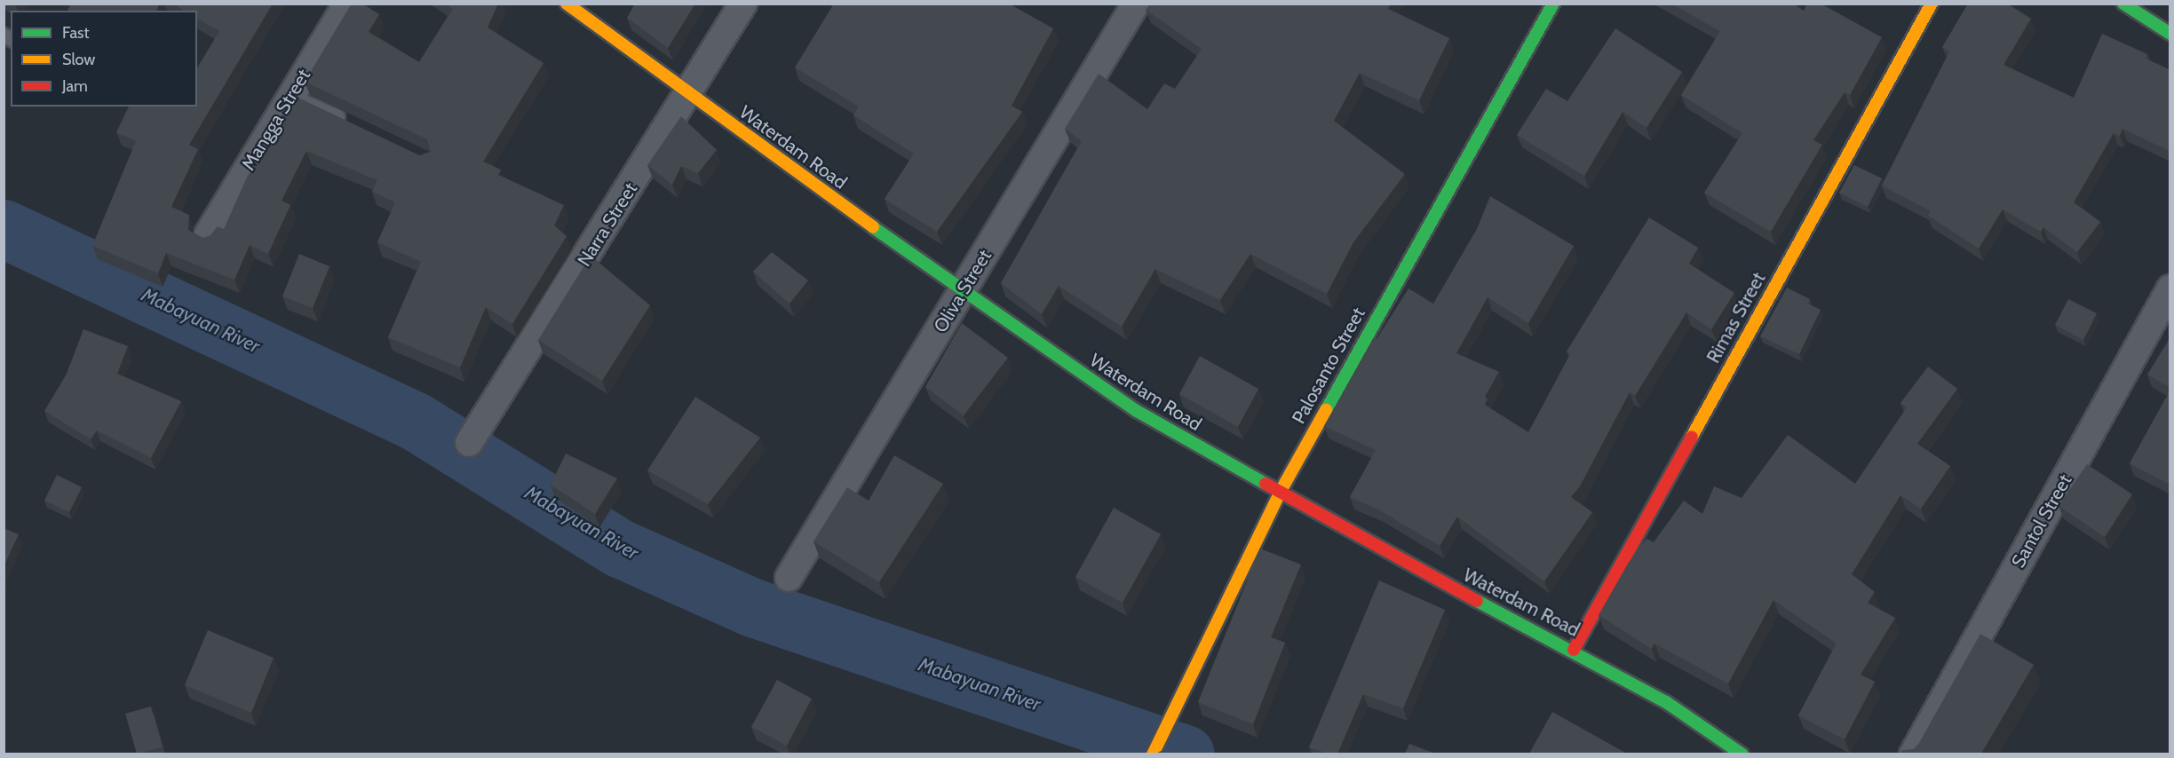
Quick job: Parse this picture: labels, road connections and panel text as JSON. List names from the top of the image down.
{
  "streets": {
    "street": [
      "Mangga Street",
      "Waterdam Road",
      "Narra Street",
      "Oliva Street",
      "Rimas Street",
      "Palosanto Street",
      "Santol Street"
    ]
  },
  "crossings": [
    ["Waterdam Road", "Narra Street"],
    ["Waterdam Road", "Oliva Street"],
    ["Waterdam Road", "Rimas Street"],
    ["Waterdam Road", "Palosanto Street"]
  ],
  "water": ["Mabayuan River"],
  "legend": ["Fast", "Slow", "Jam"]
}
